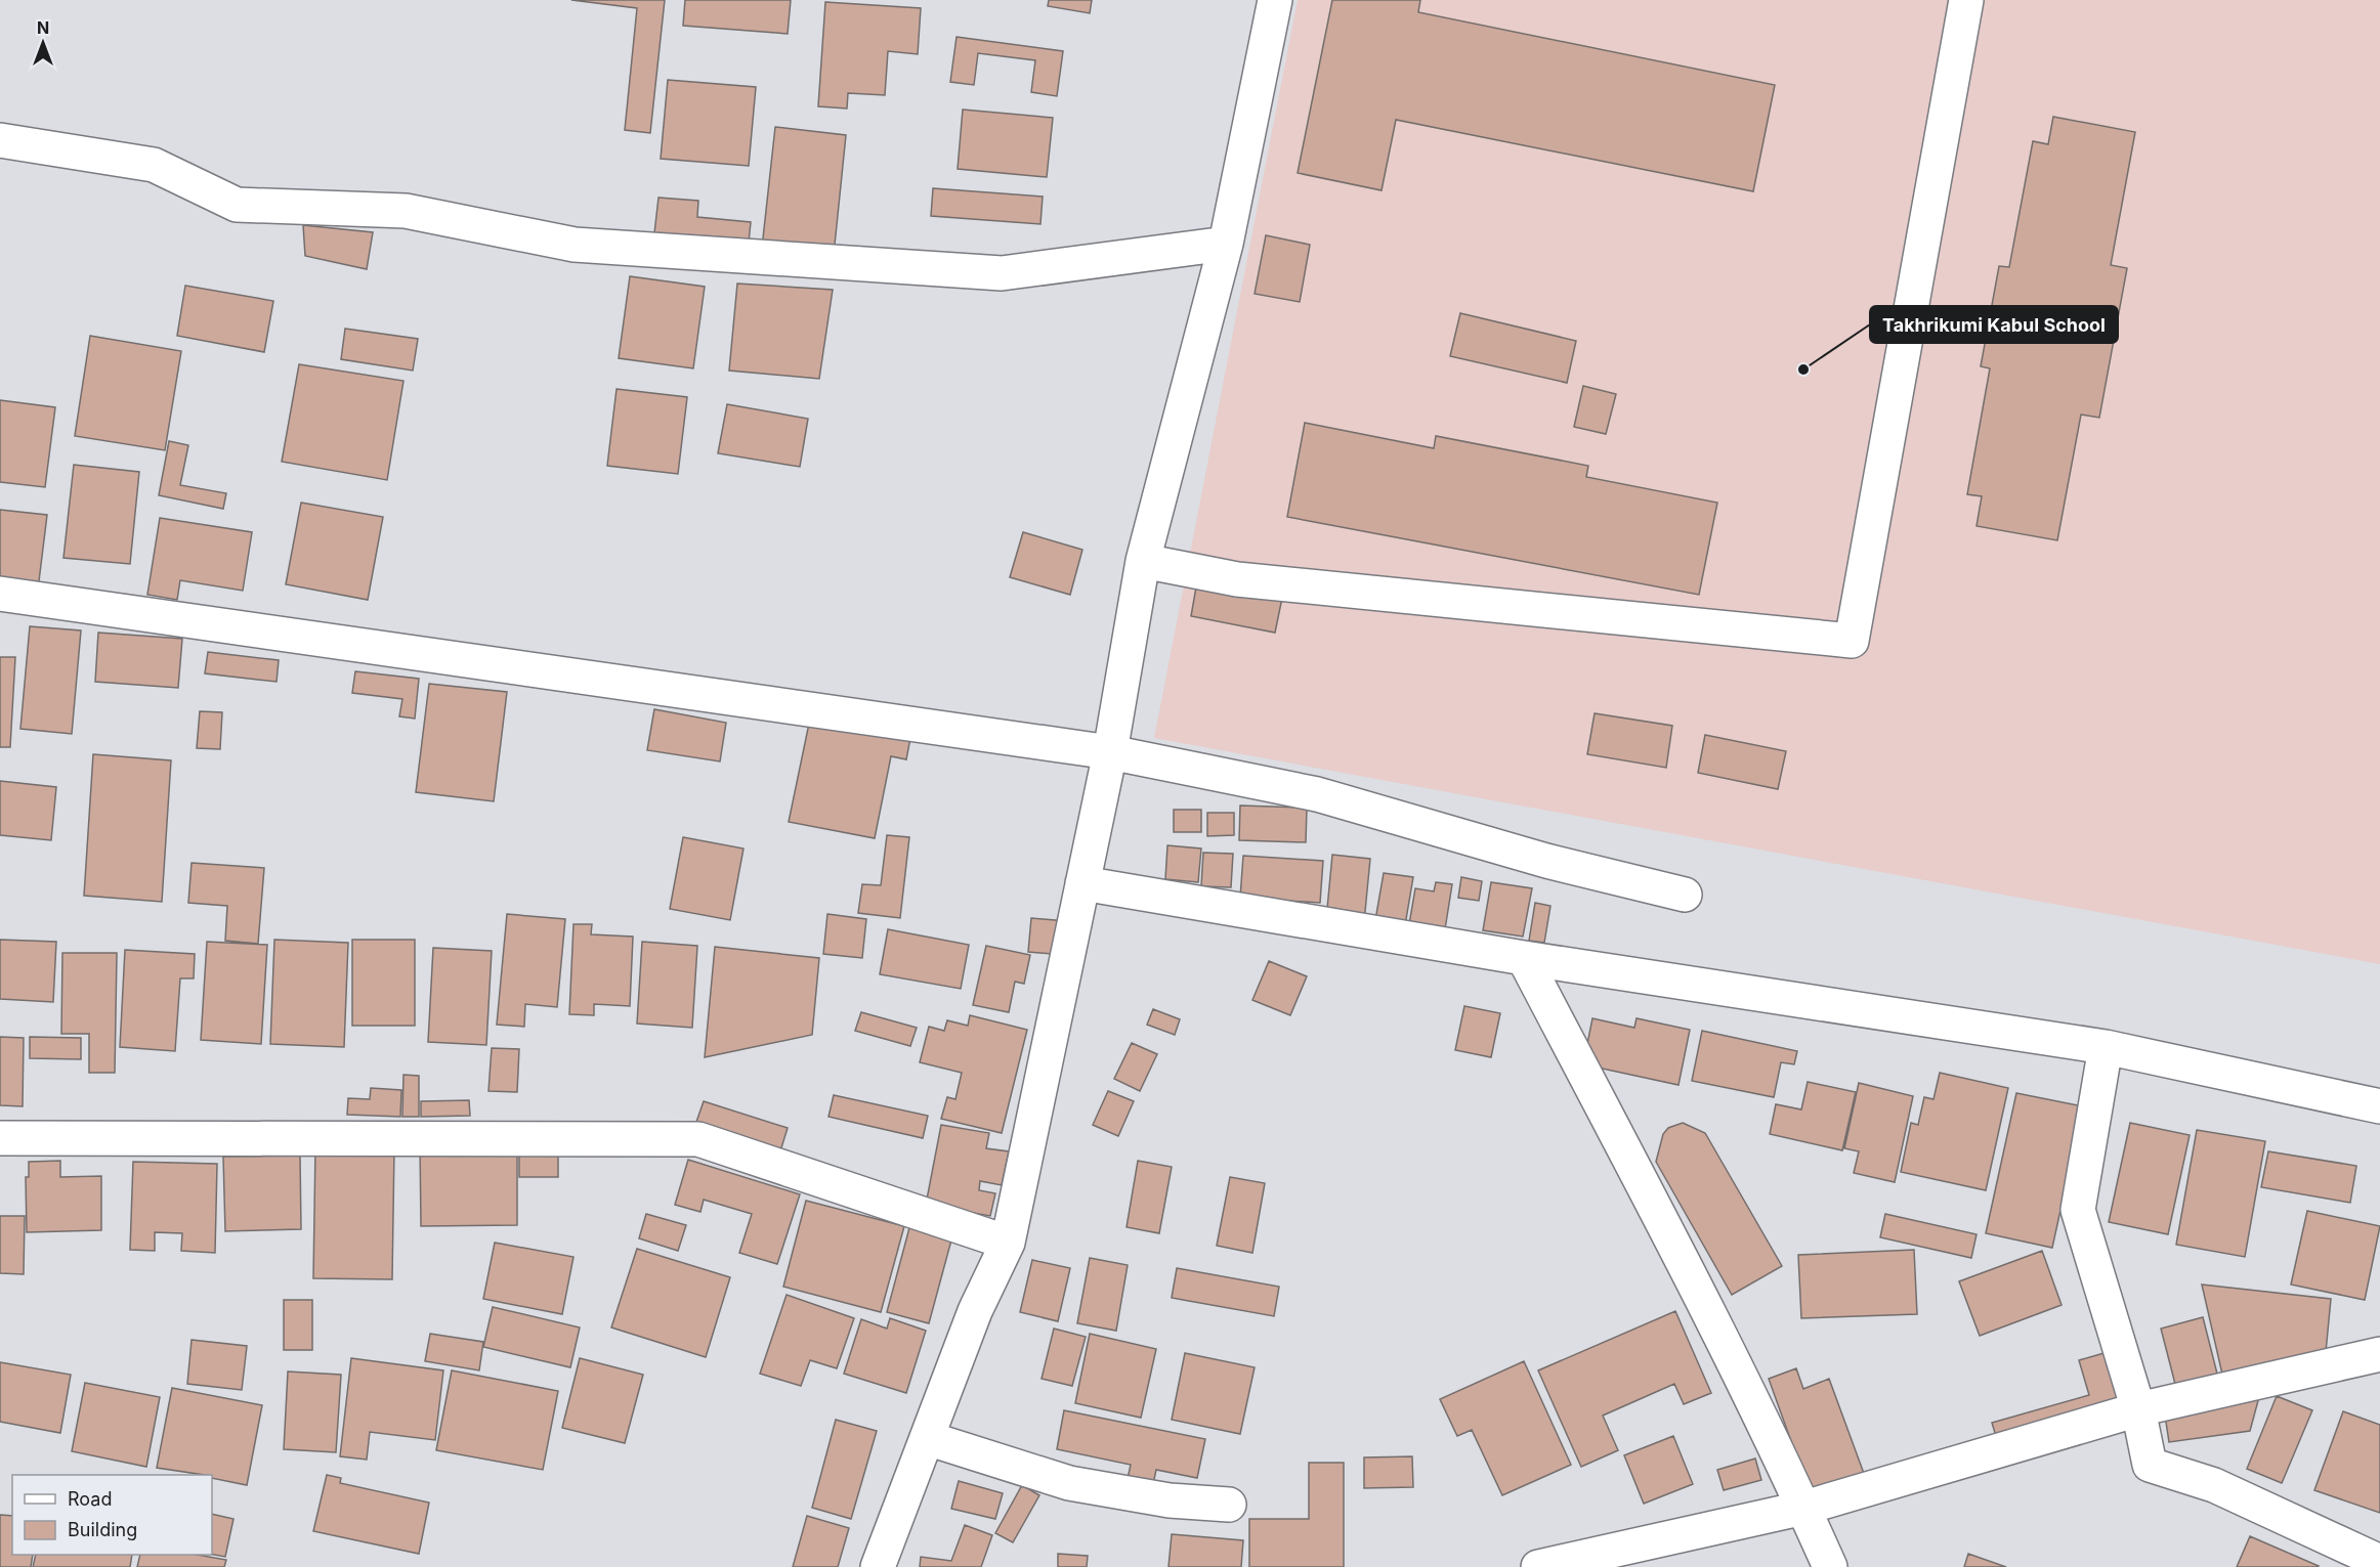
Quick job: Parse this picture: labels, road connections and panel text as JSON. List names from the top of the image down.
{
  "places": ["Takhrikumi Kabul School"],
  "legend": ["Road", "Building"],
  "north": "top"
}
